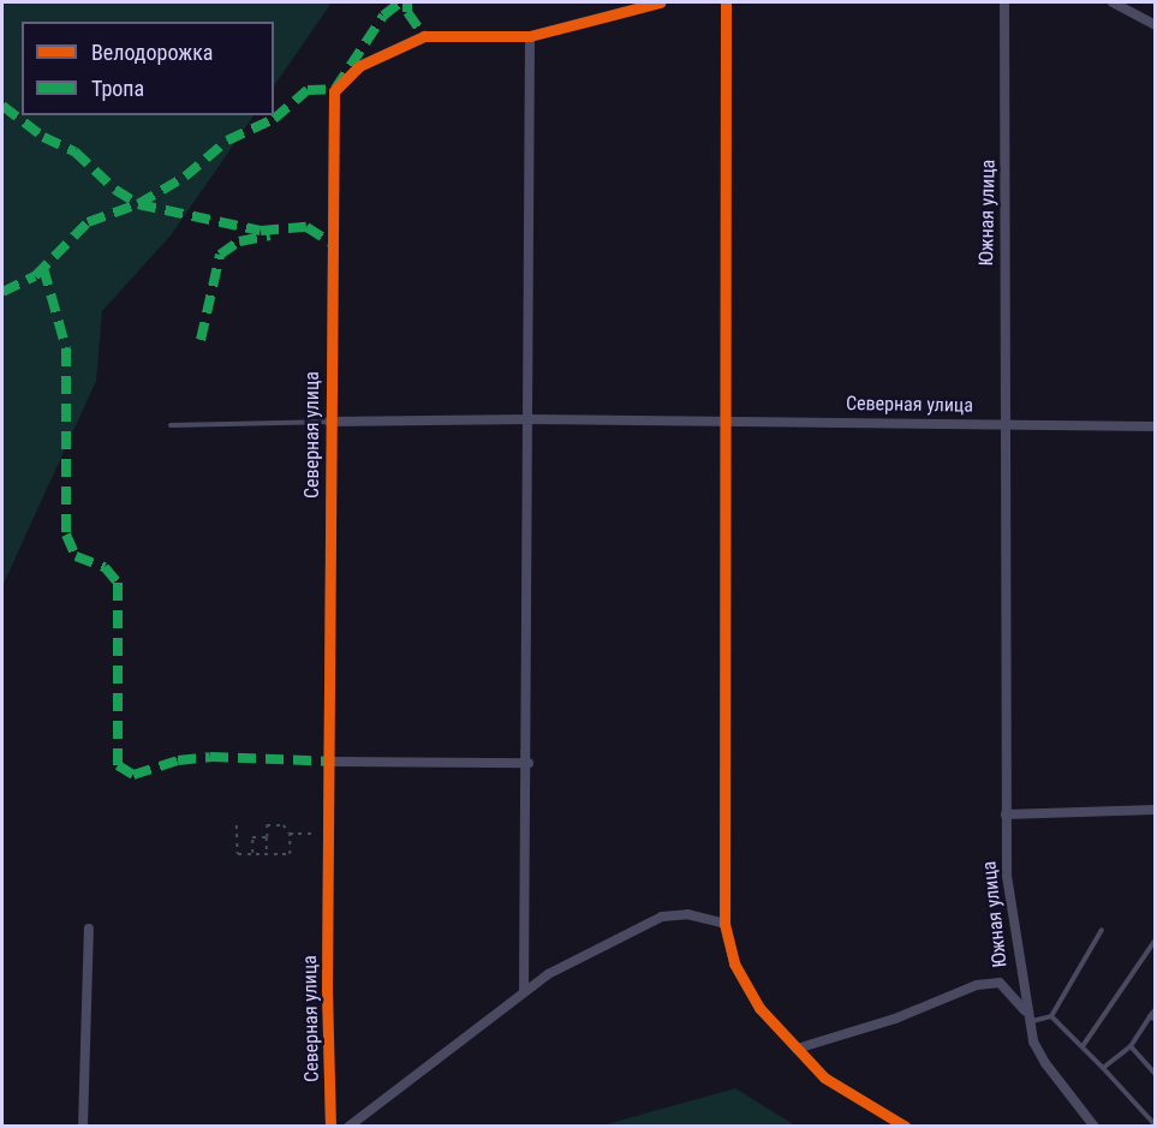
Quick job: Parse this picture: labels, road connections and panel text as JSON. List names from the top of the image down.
{
  "streets": {
    "street": ["Южная улица", "Северная улица"]
  },
  "crossings": [
    ["Южная улица", "Северная улица"]
  ],
  "legend": ["Велодорожка", "Тропа"]
}
